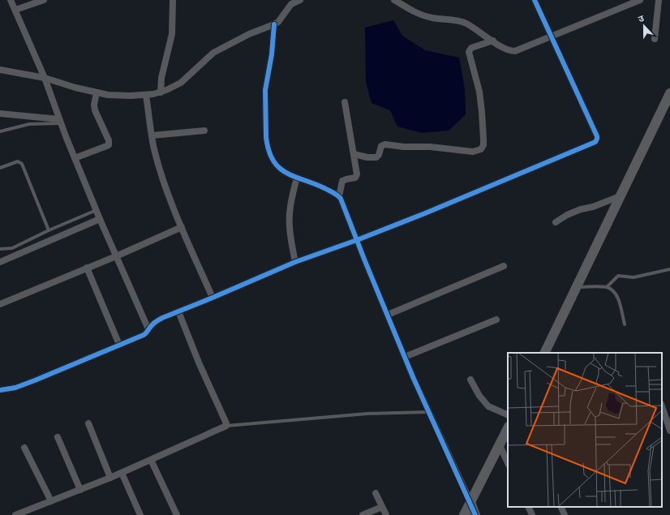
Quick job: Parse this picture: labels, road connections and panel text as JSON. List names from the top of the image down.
{
  "north": "top"
}
